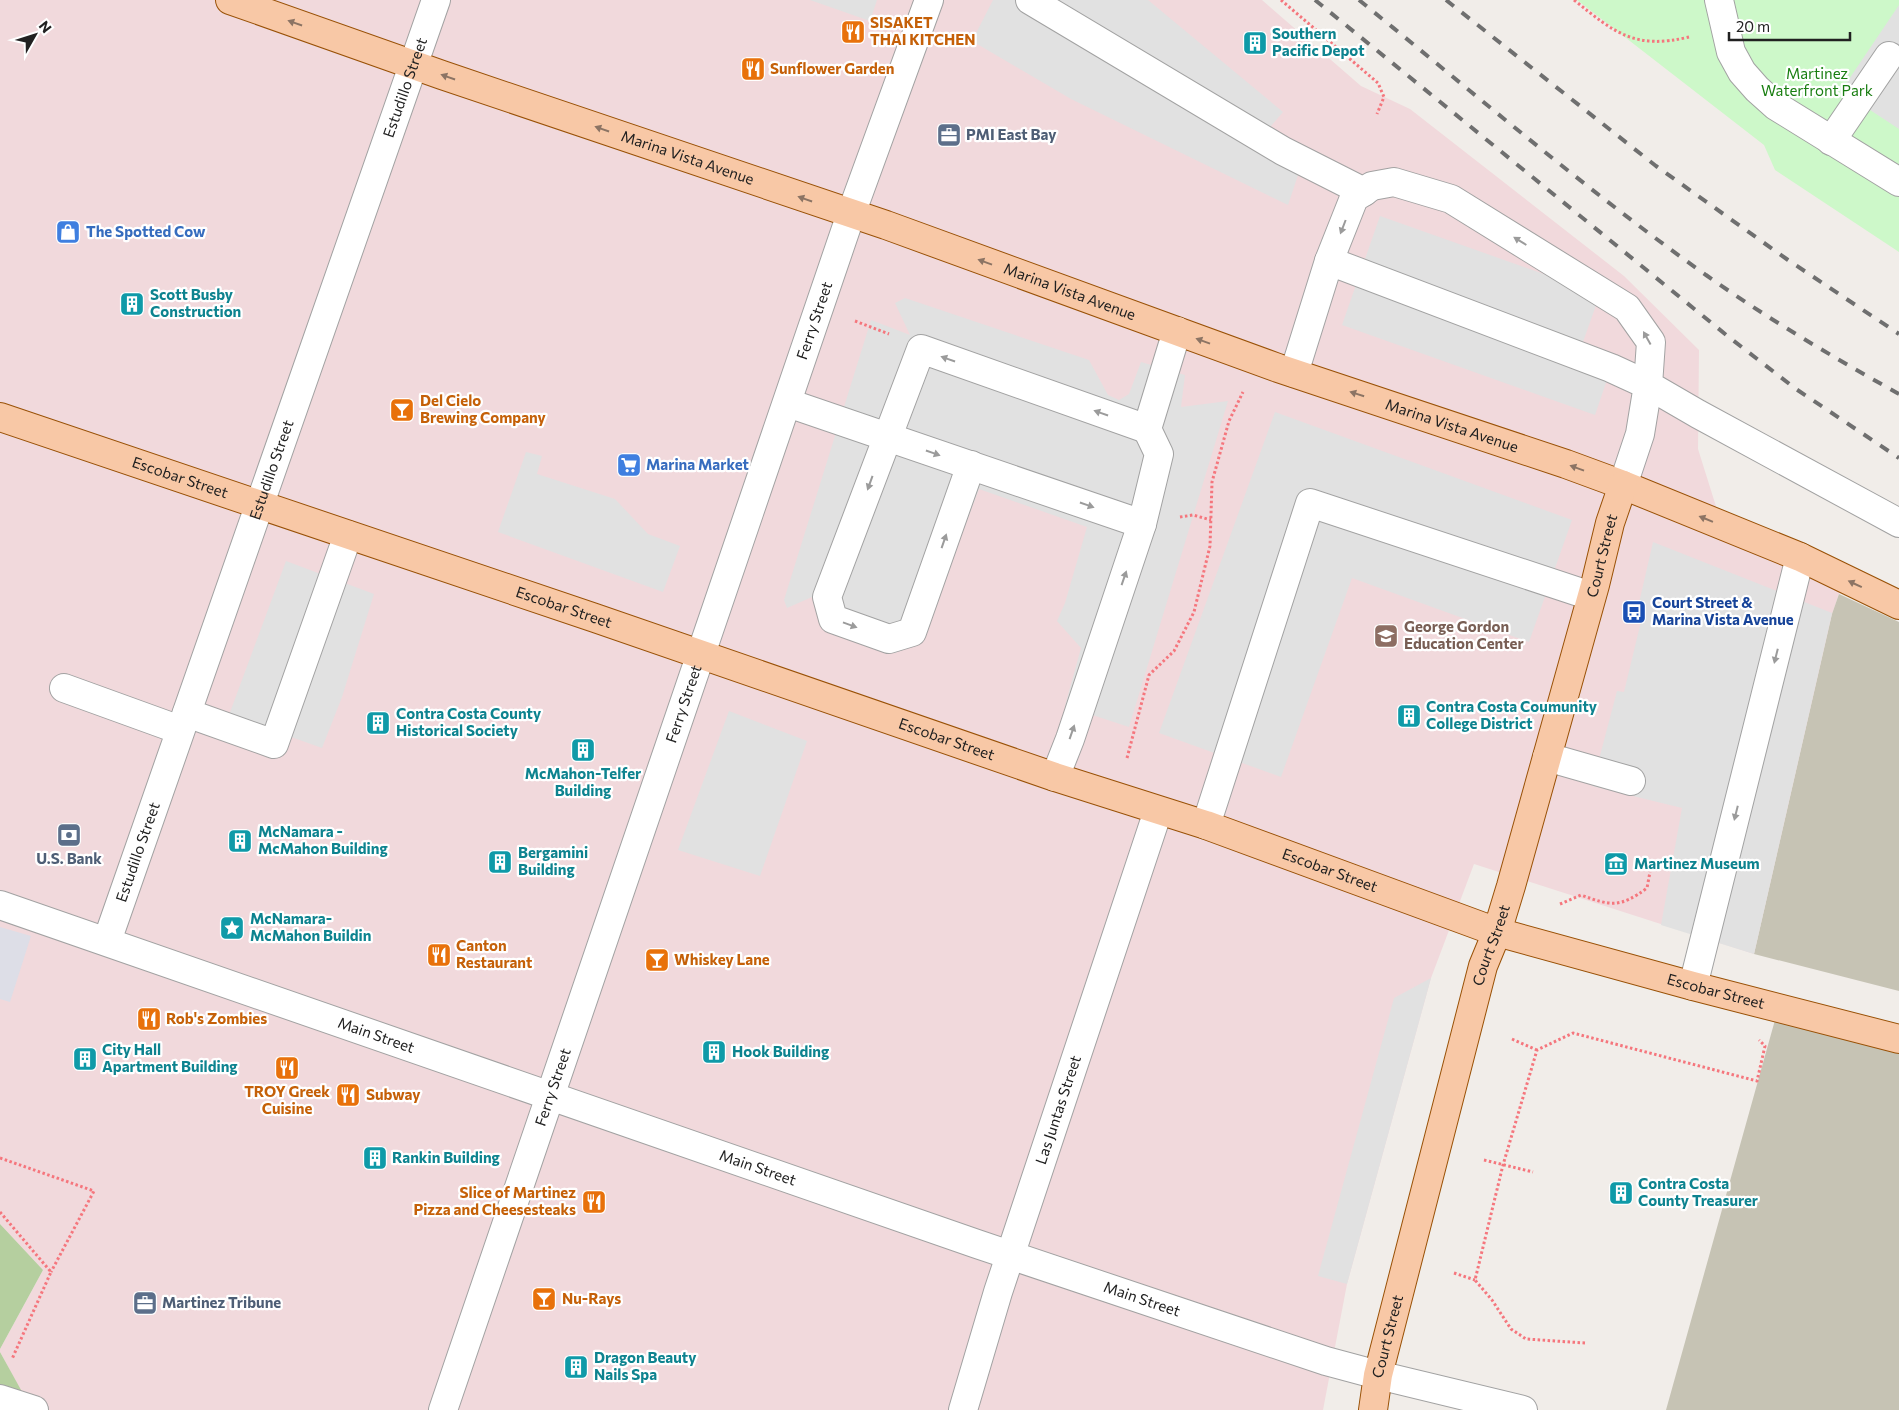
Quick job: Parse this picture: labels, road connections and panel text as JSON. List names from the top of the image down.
{
  "streets": {
    "main road": ["Marina Vista Avenue", "Escobar Street", "Court Street"],
    "street": [
      "Estudillo Street",
      "Ferry Street",
      "Main Street",
      "Las Juntas Street"
    ]
  },
  "crossings": [
    ["Estudillo Street", "Marina Vista Avenue"],
    ["Estudillo Street", "Escobar Street"],
    ["Estudillo Street", "Main Street"],
    ["Marina Vista Avenue", "Ferry Street"],
    ["Marina Vista Avenue", "Court Street"],
    ["Ferry Street", "Escobar Street"],
    ["Ferry Street", "Main Street"],
    ["Escobar Street", "Court Street"],
    ["Escobar Street", "Las Juntas Street"],
    ["Court Street", "Main Street"],
    ["Main Street", "Las Juntas Street"]
  ],
  "one_way": ["Marina Vista Avenue"],
  "parks": ["Martinez Waterfront Park"],
  "places": {
    "restaurant": [
      "SISAKET THAI KITCHEN",
      "Sunflower Garden",
      "Canton Restaurant",
      "Rob's Zombies",
      "TROY Greek Cuisine",
      "Subway",
      "Slice of Martinez Pizza and Cheesesteaks"
    ],
    "building": [
      "Southern Pacific Depot",
      "Scott Busby Construction",
      "Contra Costa Coumunity College District",
      "Contra Costa County Historical Society",
      "McMahon-Telfer Building",
      "McNamara - McMahon Building",
      "Bergamini Building",
      "Hook Building",
      "City Hall Apartment Building",
      "Rankin Building",
      "Contra Costa County Treasurer",
      "Dragon Beauty Nails Spa"
    ],
    "office": ["PMI East Bay", "Martinez Tribune"],
    "shop": ["The Spotted Cow"],
    "bar": ["Del Cielo Brewing Company", "Whiskey Lane", "Nu-Rays"],
    "supermarket": ["Marina Market"],
    "bus stop": ["Court Street & Marina Vista Avenue"],
    "school or university": ["George Gordon Education Center"],
    "bank": ["U.S. Bank"],
    "museum": ["Martinez Museum"],
    "place": ["McNamara- McMahon Buildin"]
  },
  "scale_bar": "20 m",
  "north": "top right"
}
